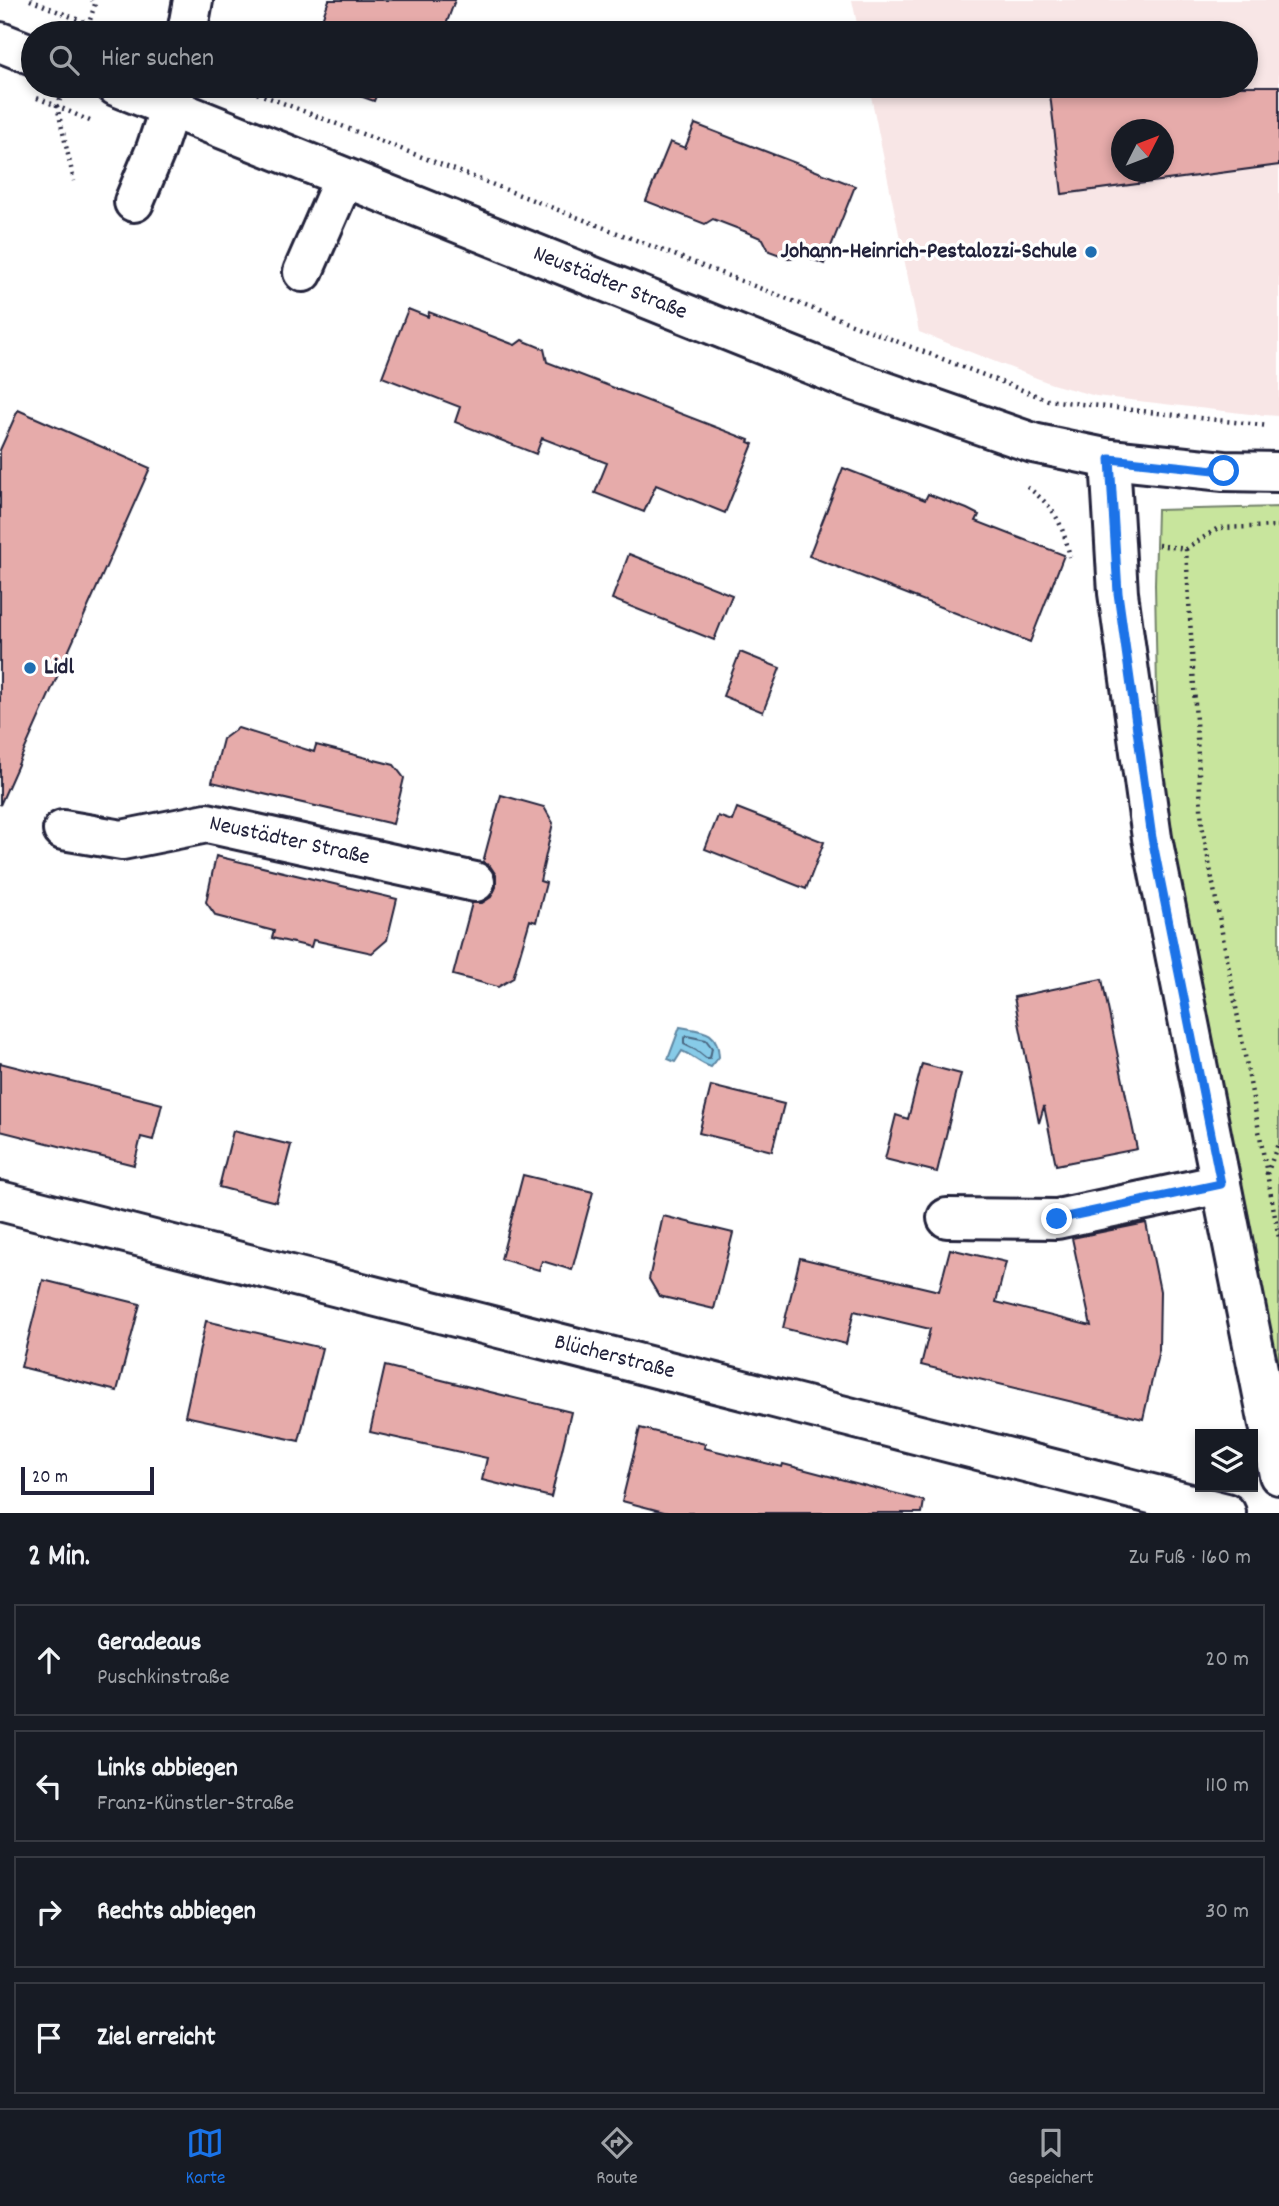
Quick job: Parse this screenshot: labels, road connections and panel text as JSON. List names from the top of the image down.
{
  "streets": {
    "street": ["Neustädter Straße", "Blücherstraße"]
  },
  "places": ["Johann-Heinrich-Pestalozzi-Schule", "Lidl"],
  "scale_bar": "20 m",
  "north": "top right",
  "page": {
    "search": "Hier suchen",
    "scale": "20 m",
    "heading": ["2 Min.", "Zu Fuß · 160 m"],
    "list": [
      ["Geradeaus", "Puschkinstraße", "20 m"],
      ["Links abbiegen", "Franz-Künstler-Straße", "110 m"],
      ["Rechts abbiegen", "30 m"],
      "Ziel erreicht"
    ],
    "nav": ["Karte", "Route", "Gespeichert"]
  }
}
